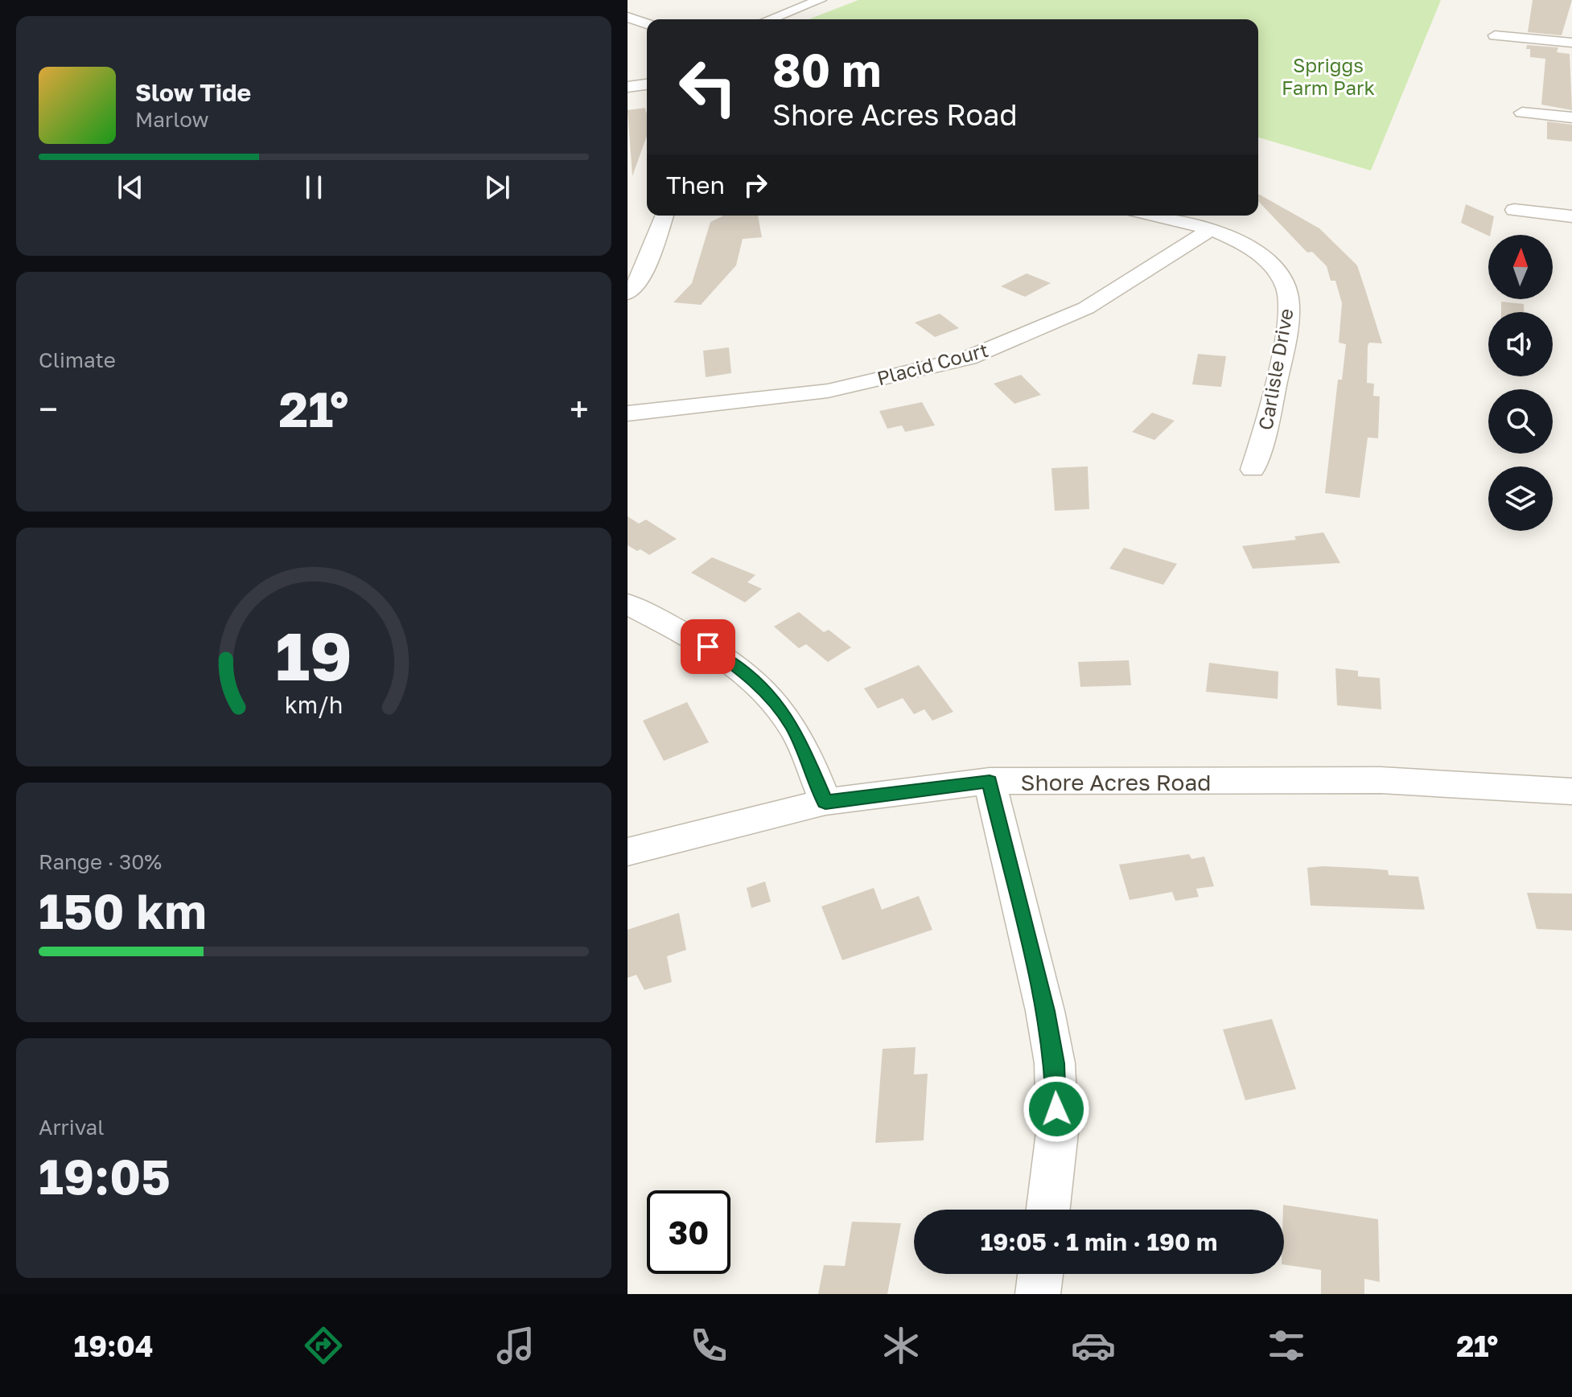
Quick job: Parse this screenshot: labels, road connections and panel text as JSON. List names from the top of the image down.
{
  "streets": {
    "street": ["Placid Court", "Carlisle Drive", "Shore Acres Road"]
  },
  "crossings": [
    ["Placid Court", "Carlisle Drive"]
  ],
  "parks": ["Spriggs Farm Park"],
  "north": "top",
  "page": {
    "turn": ["80 m", "Shore Acres Road"],
    "song": ["Slow Tide", "Marlow"],
    "then": "Then",
    "tile": [
      "Climate",
      ["Range · 30%", "150 km"],
      ["Arrival", "19:05"]
    ],
    "heat": ["−", "21°", "+"],
    "limit": "30",
    "trip": "19:05 · 1 min · 190 m",
    "tabs": ["19:04", "21°"],
    "gauge": ["19", "km/h"]
  }
}
